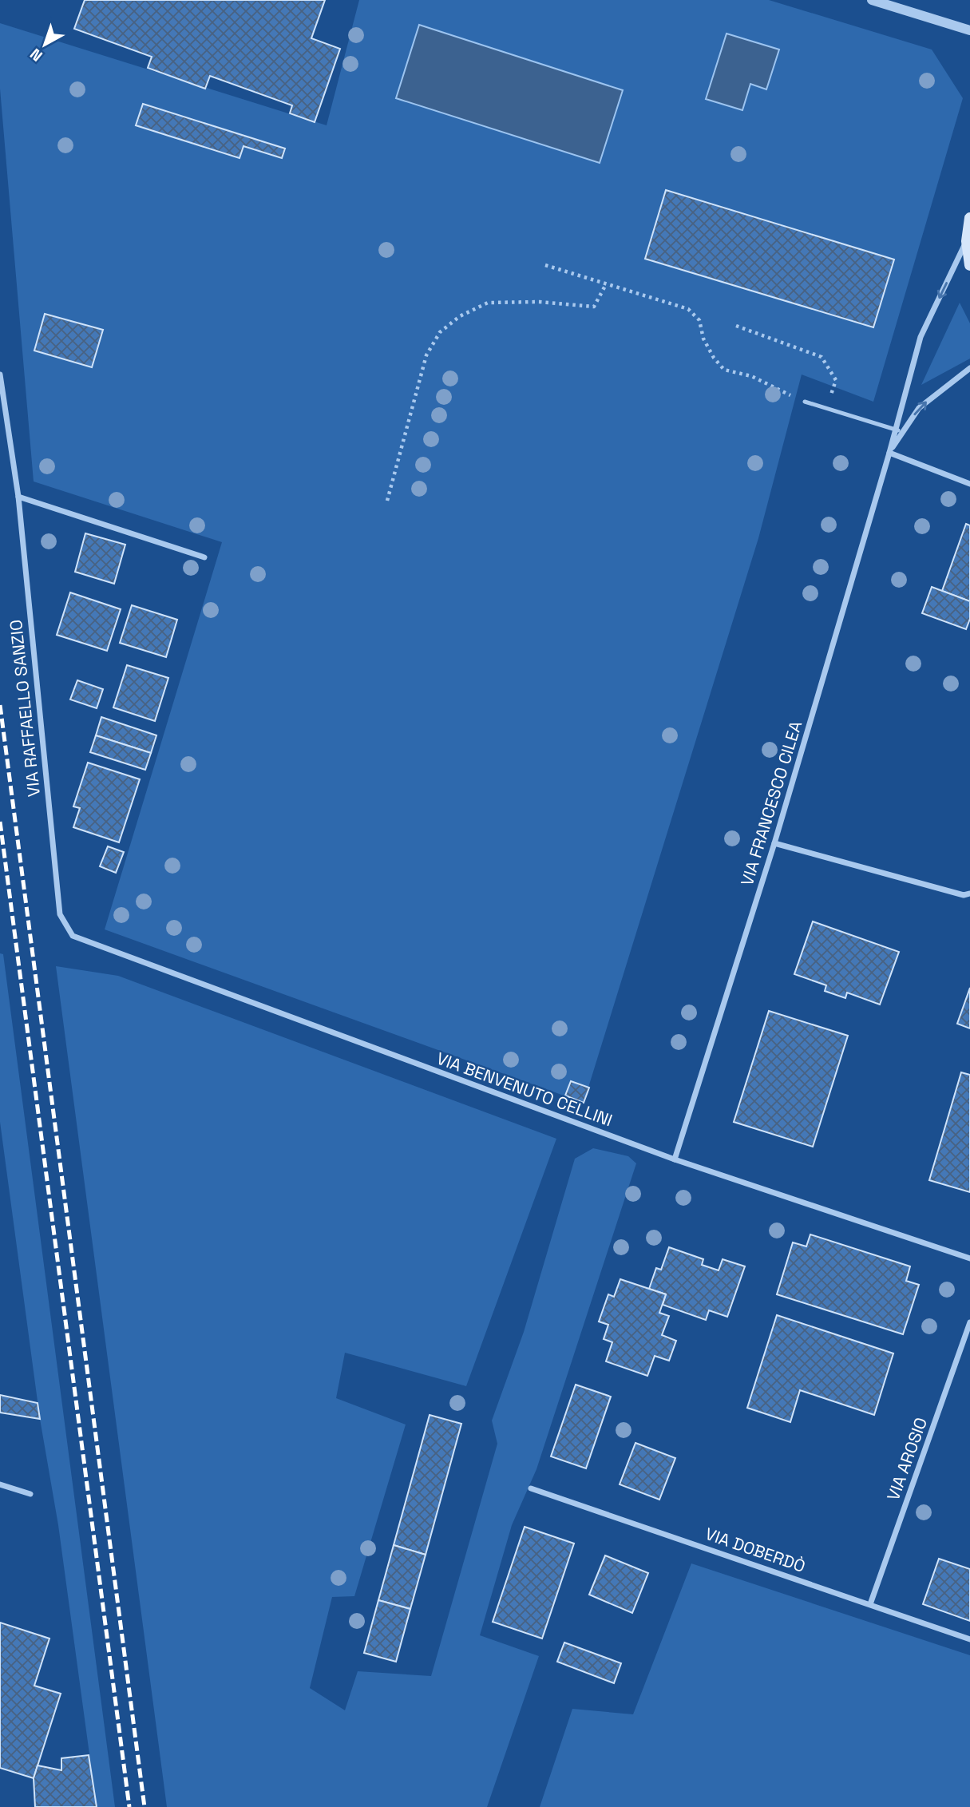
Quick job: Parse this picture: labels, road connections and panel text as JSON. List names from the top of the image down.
{
  "streets": {
    "street": [
      "VIA RAFFAELLO SANZIO",
      "VIA FRANCESCO CILEA",
      "VIA BENVENUTO CELLINI",
      "VIA AROSIO",
      "VIA DOBERDÒ"
    ]
  },
  "crossings": [
    ["VIA RAFFAELLO SANZIO", "VIA BENVENUTO CELLINI"],
    ["VIA FRANCESCO CILEA", "VIA BENVENUTO CELLINI"],
    ["VIA AROSIO", "VIA DOBERDÒ"]
  ],
  "north": "bottom left"
}
